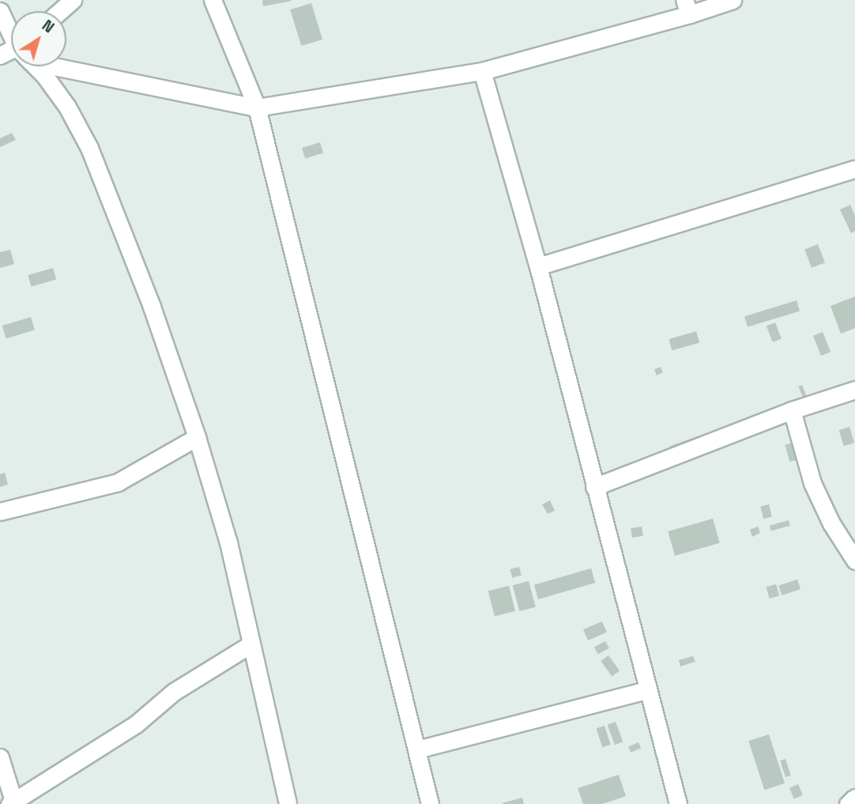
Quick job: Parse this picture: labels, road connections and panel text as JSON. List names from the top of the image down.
{
  "north": "top right"
}
